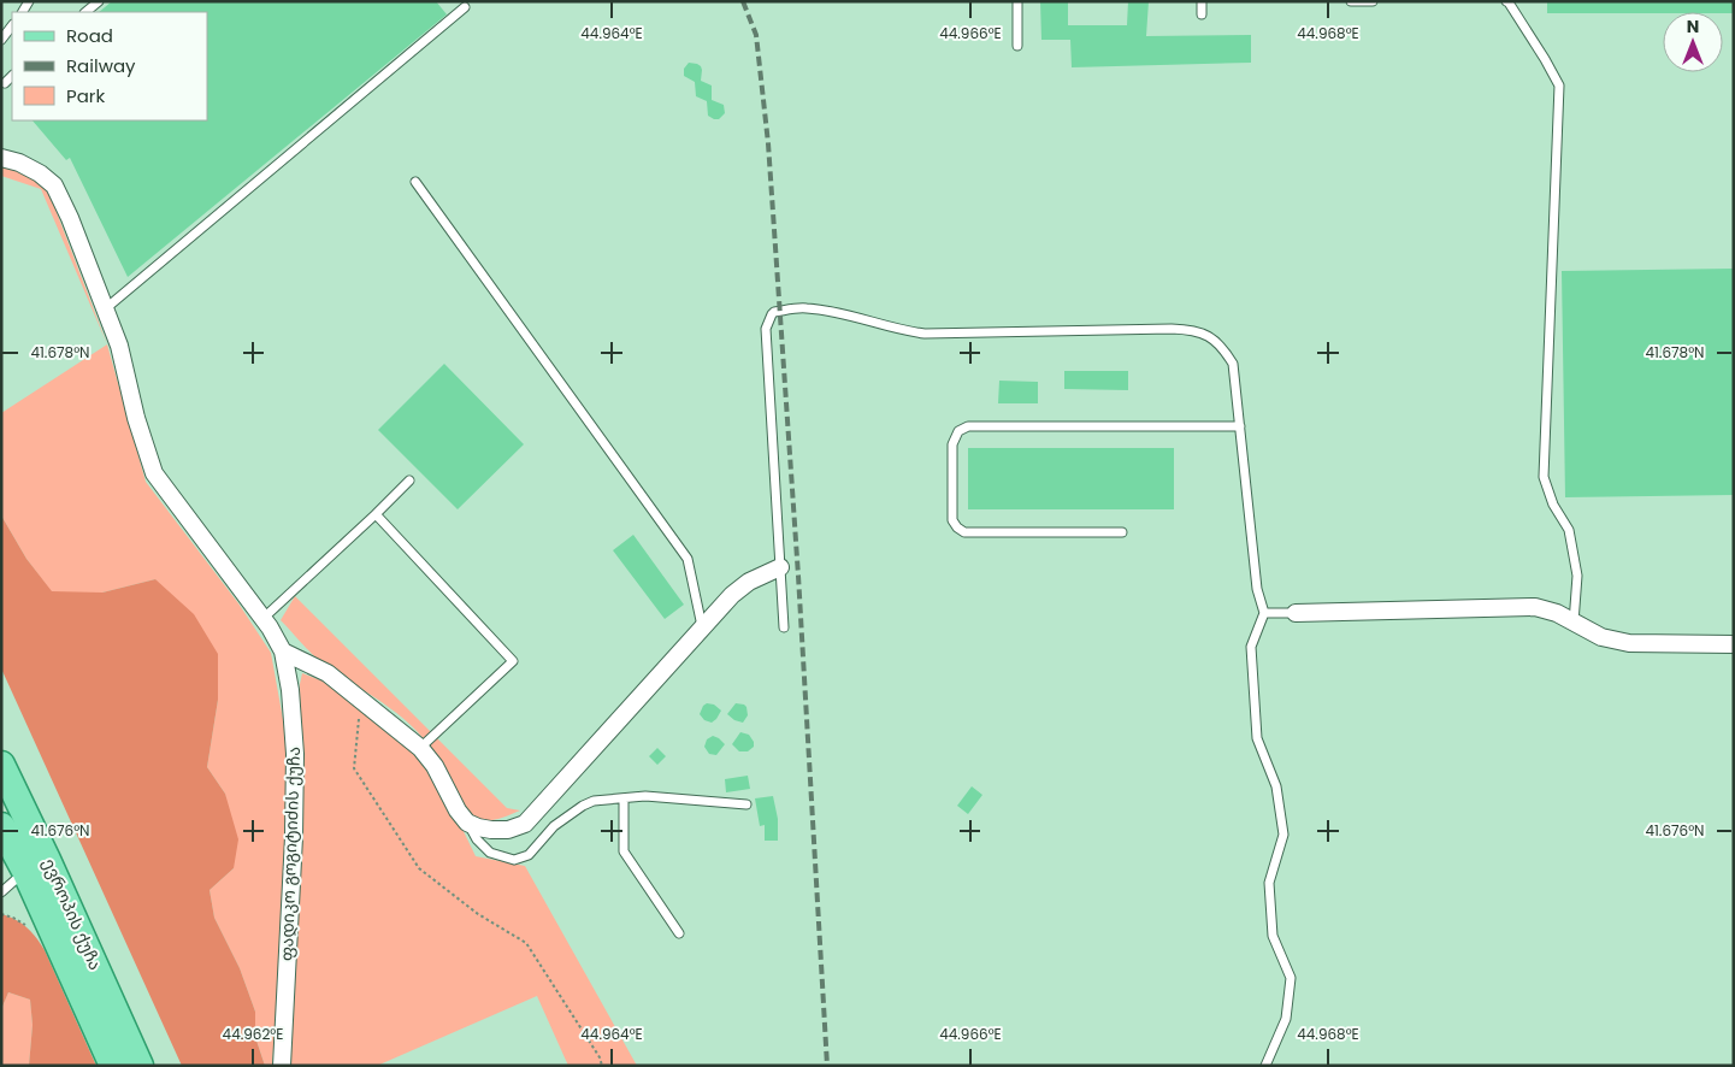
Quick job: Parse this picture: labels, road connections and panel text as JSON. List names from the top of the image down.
{
  "streets": {
    "main road": ["ევროპის ქუჩა"],
    "street": ["ფადიკო გოგიტიძის ქუჩა"]
  },
  "legend": ["Road", "Railway", "Park"],
  "north": "top",
  "coordinates": [
    "44.964°E",
    "44.966°E",
    "44.968°E",
    "41.678°N",
    "41.676°N",
    "44.962°E"
  ]
}
